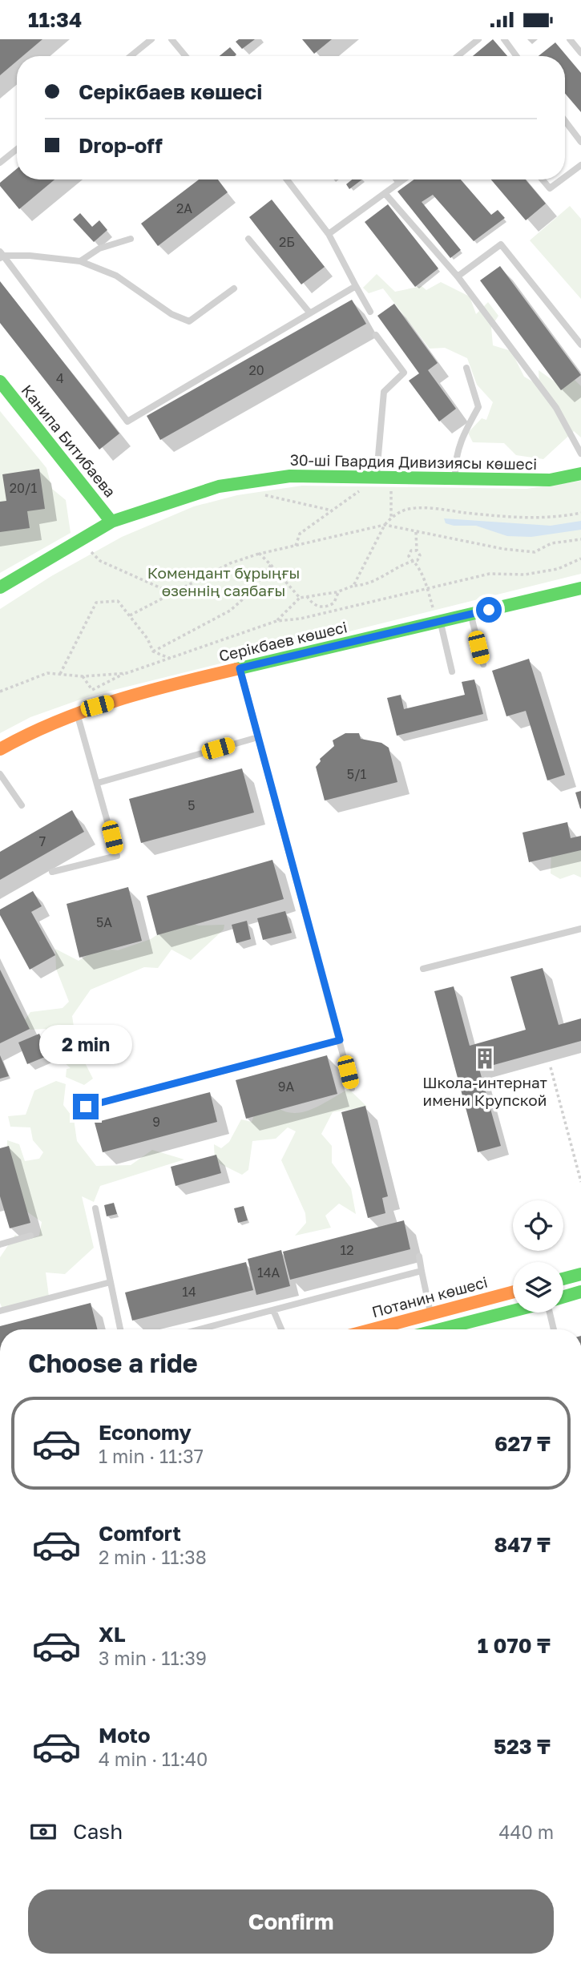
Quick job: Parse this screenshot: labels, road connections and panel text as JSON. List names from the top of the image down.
{
  "streets": {
    "street": [
      "Канипа Битибаева",
      "30-ші Гвардия Дивизиясы көшесі",
      "Серікбаев көшесі",
      "Потанин көшесі"
    ]
  },
  "crossings": [
    ["Канипа Битибаева", "30-ші Гвардия Дивизиясы көшесі"]
  ],
  "parks": ["Комендант бұрыңғы өзеннің саябағы"],
  "places": {
    "building": ["Школа-интернат имени Крупской"]
  },
  "house_numbers": [
    "2А",
    "2Б",
    "20",
    "4",
    "20/1",
    "5/1",
    "5",
    "7",
    "5А",
    "9А",
    "9",
    "12",
    "14А",
    "14"
  ],
  "page": {
    "status": "11:34",
    "banner": ["Серікбаев көшесі", "Drop-off"],
    "bubble": "2 min",
    "heading": "Choose a ride",
    "list": [
      {
        "name": "Economy",
        "note": "1 min · 11:37",
        "value": "627 ₸"
      },
      {
        "name": "Comfort",
        "note": "2 min · 11:38",
        "value": "847 ₸"
      },
      {
        "name": "XL",
        "note": "3 min · 11:39",
        "value": "1 070 ₸"
      },
      {
        "name": "Moto",
        "note": "4 min · 11:40",
        "value": "523 ₸"
      }
    ],
    "pay": ["Cash", "440 m"],
    "buttons": "Confirm"
  }
}
